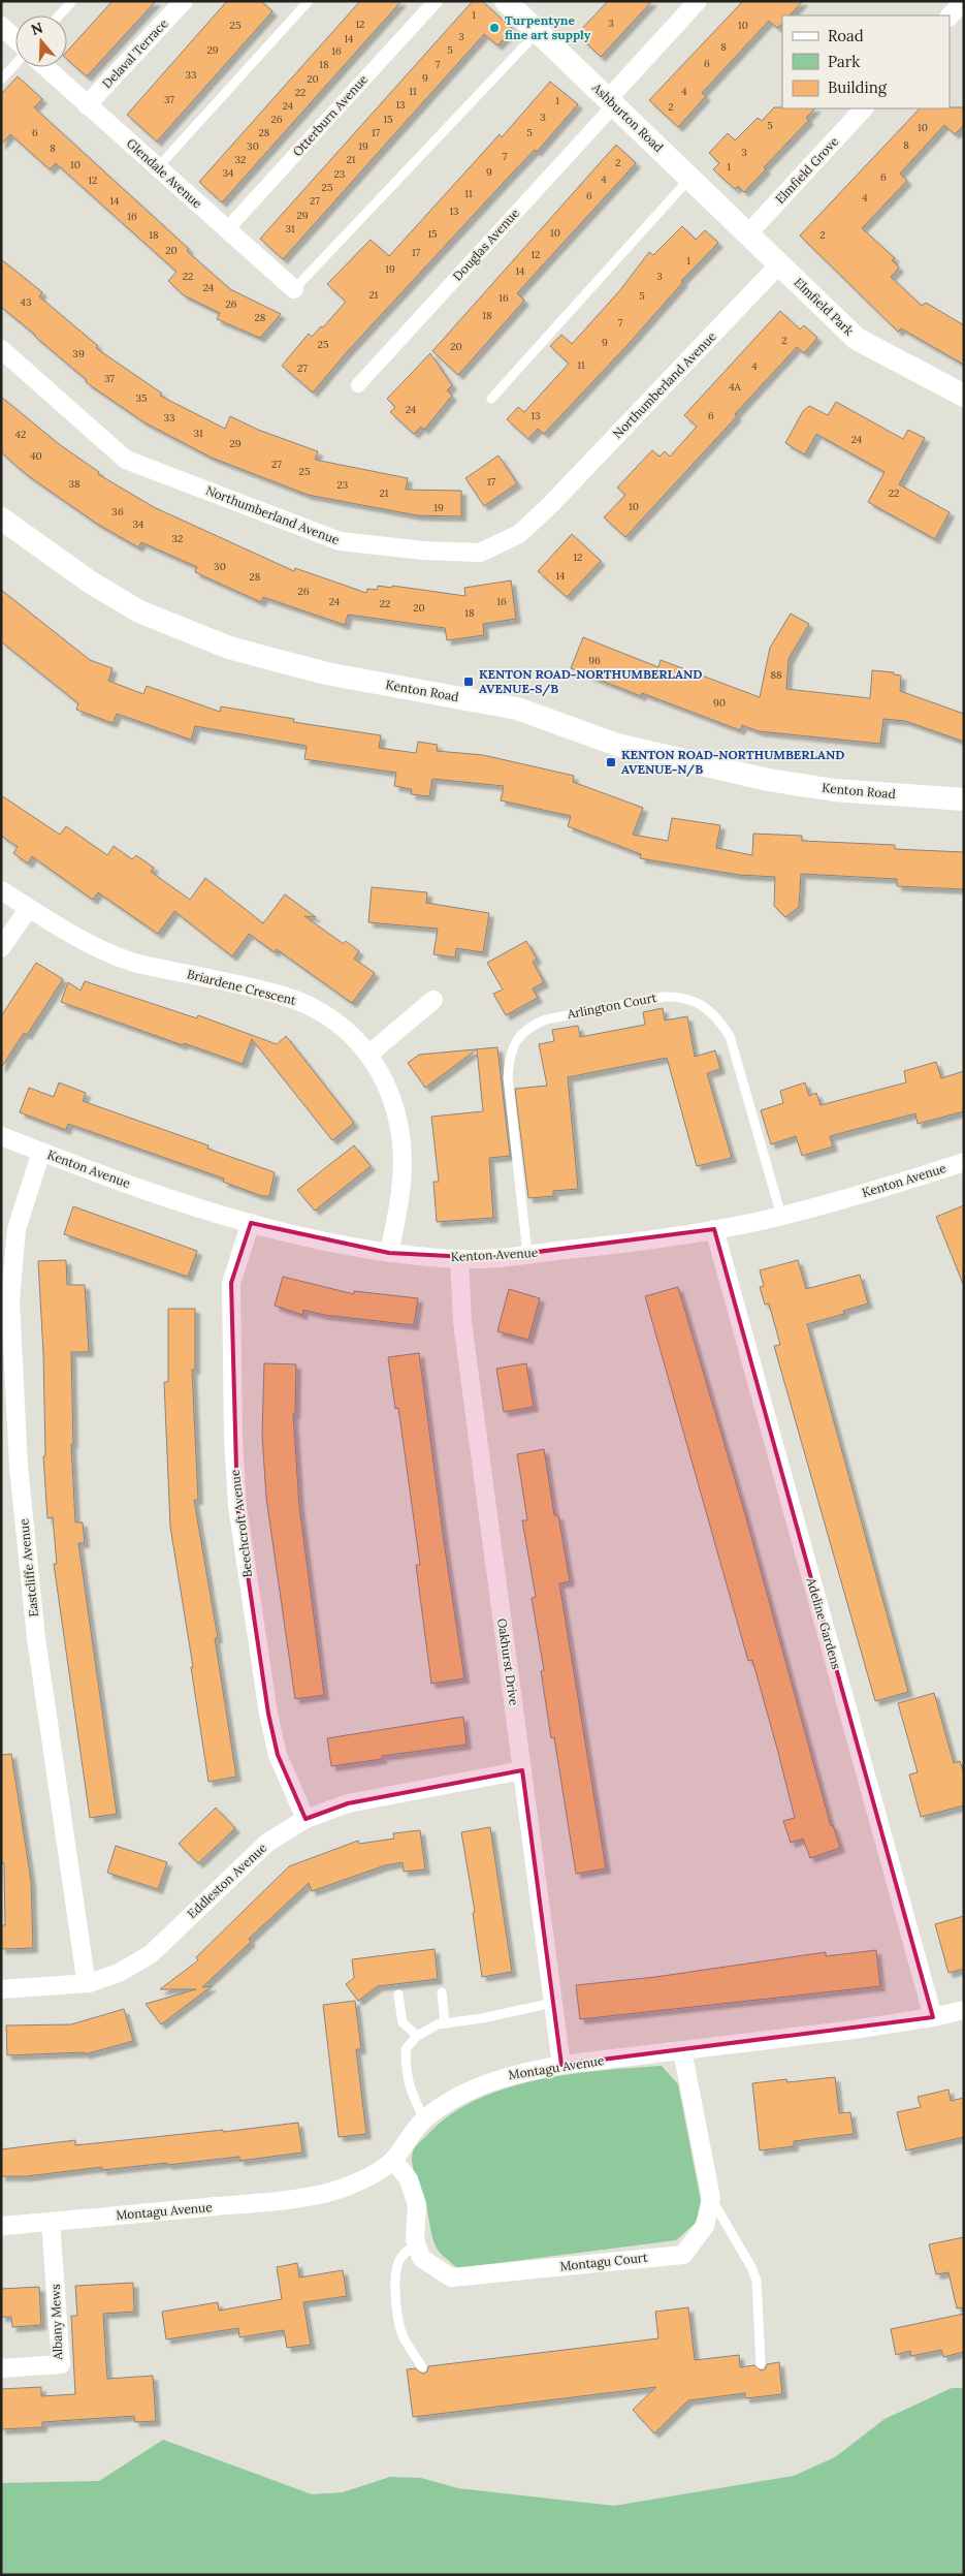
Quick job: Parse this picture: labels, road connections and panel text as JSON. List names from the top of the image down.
{
  "streets": {
    "street": [
      "Delaval Terrace",
      "Otterburn Avenue",
      "Ashburton Road",
      "Elmfield Grove",
      "Glendale Avenue",
      "Douglas Avenue",
      "Elmfield Park",
      "Northumberland Avenue",
      "Kenton Road",
      "Briardene Crescent",
      "Kenton Avenue",
      "Beechcroft Avenue",
      "Eastcliffe Avenue",
      "Adeline Gardens",
      "Oakhurst Drive",
      "Eddleston Avenue",
      "Montagu Avenue",
      "Montagu Court",
      "Albany Mews"
    ],
    "lane": ["Arlington Court"]
  },
  "crossings": [
    ["Delaval Terrace", "Glendale Avenue"],
    ["Otterburn Avenue", "Glendale Avenue"],
    ["Ashburton Road", "Elmfield Grove"],
    ["Ashburton Road", "Douglas Avenue"],
    ["Ashburton Road", "Elmfield Park"],
    ["Elmfield Grove", "Elmfield Park"],
    ["Elmfield Park", "Northumberland Avenue"],
    ["Briardene Crescent", "Kenton Avenue"],
    ["Arlington Court", "Kenton Avenue"],
    ["Kenton Avenue", "Beechcroft Avenue"],
    ["Kenton Avenue", "Eastcliffe Avenue"],
    ["Kenton Avenue", "Adeline Gardens"],
    ["Kenton Avenue", "Oakhurst Drive"],
    ["Beechcroft Avenue", "Eddleston Avenue"],
    ["Eastcliffe Avenue", "Eddleston Avenue"],
    ["Adeline Gardens", "Montagu Avenue"],
    ["Oakhurst Drive", "Eddleston Avenue"],
    ["Oakhurst Drive", "Montagu Avenue"],
    ["Montagu Avenue", "Montagu Court"],
    ["Montagu Avenue", "Albany Mews"]
  ],
  "places": {
    "other": ["Turpentyne fine art supply"],
    "transit": ["KENTON ROAD-NORTHUMBERLAND AVENUE-S/B", "KENTON ROAD-NORTHUMBERLAND AVENUE-N/B"]
  },
  "house_numbers": [
    "1",
    "3",
    "12",
    "25",
    "10",
    "3",
    "14",
    "8",
    "29",
    "5",
    "16",
    "6",
    "18",
    "7",
    "33",
    "9",
    "20",
    "11",
    "4",
    "22",
    "37",
    "1",
    "13",
    "24",
    "2",
    "3",
    "26",
    "15",
    "5",
    "10",
    "6",
    "28",
    "17",
    "5",
    "8",
    "30",
    "19",
    "8",
    "3",
    "7",
    "32",
    "21",
    "2",
    "10",
    "1",
    "9",
    "34",
    "23",
    "6",
    "4",
    "12",
    "25",
    "11",
    "6",
    "4",
    "14",
    "27",
    "13",
    "29",
    "16",
    "31",
    "10",
    "15",
    "18",
    "2",
    "20",
    "17",
    "12",
    "1",
    "19",
    "14",
    "22",
    "3",
    "24",
    "21",
    "5",
    "16",
    "43",
    "26",
    "18",
    "28",
    "7",
    "2",
    "9",
    "25",
    "20",
    "39",
    "11",
    "4",
    "27",
    "37",
    "4A",
    "35",
    "24",
    "13",
    "6",
    "33",
    "31",
    "42",
    "24",
    "29",
    "40",
    "27",
    "25",
    "17",
    "38",
    "23",
    "21",
    "22",
    "10",
    "19",
    "36",
    "34",
    "32",
    "12",
    "30",
    "14",
    "28",
    "26",
    "24",
    "16",
    "22",
    "20",
    "18",
    "96",
    "88",
    "90"
  ],
  "legend": ["Road", "Park", "Building"],
  "north": "top"
}
